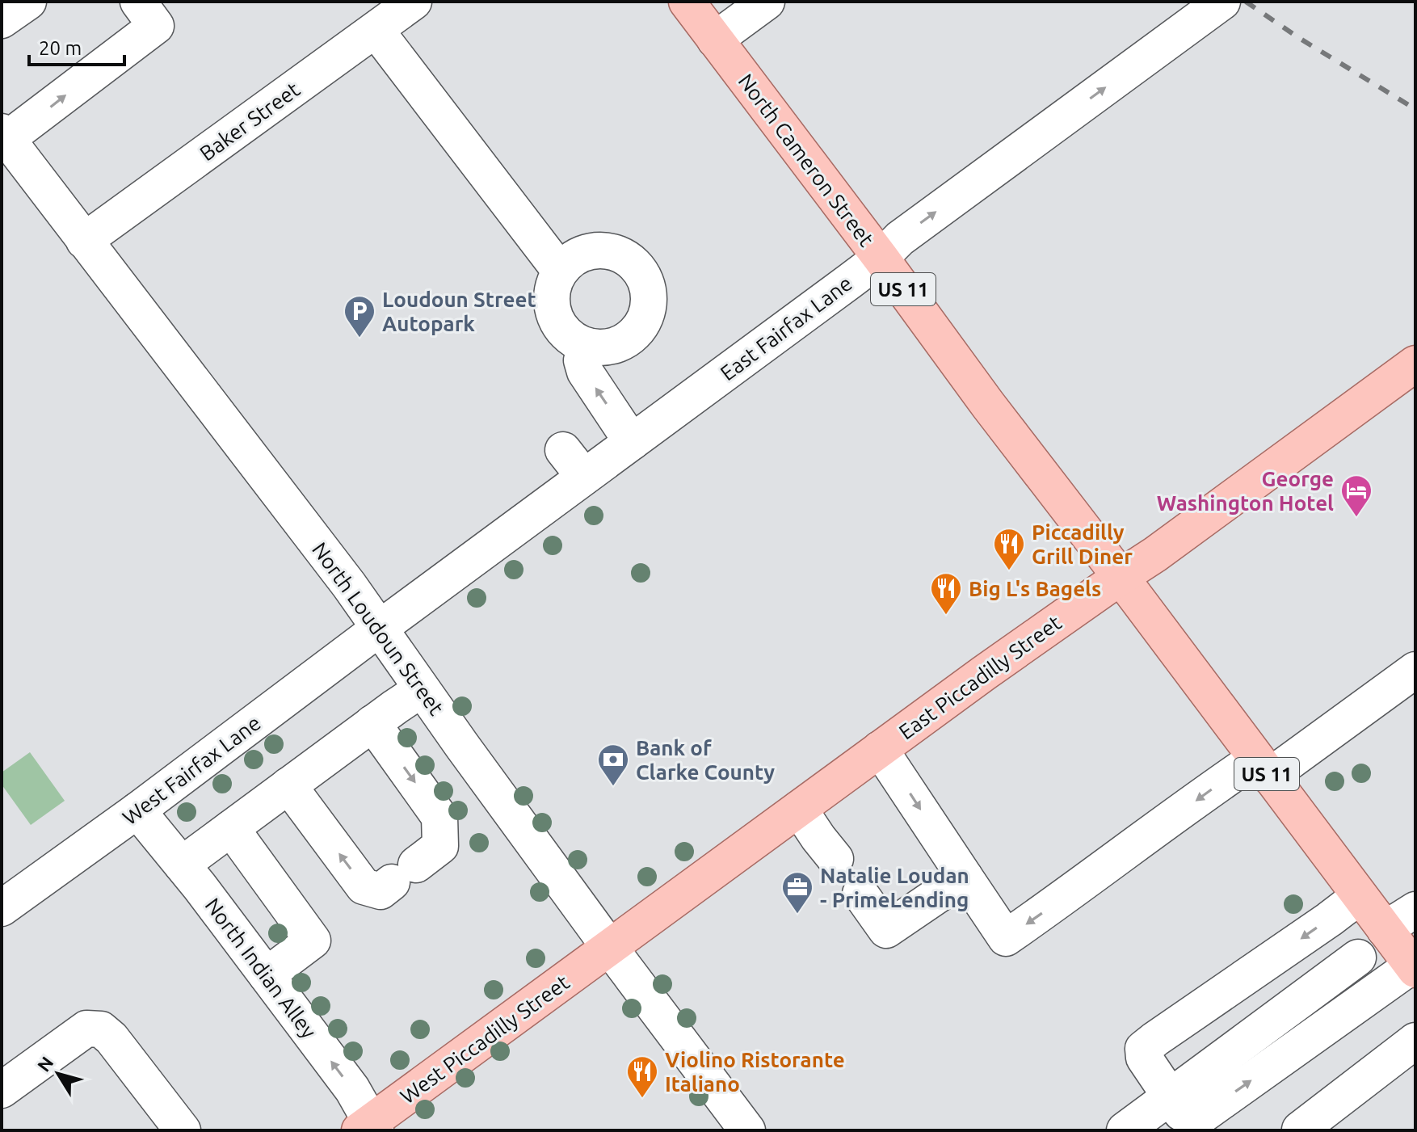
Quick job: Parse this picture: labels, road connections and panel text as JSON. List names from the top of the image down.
{
  "streets": {
    "main road": [
      "North Cameron Street",
      "US 11",
      "East Piccadilly Street",
      "West Piccadilly Street"
    ],
    "street": [
      "Baker Street",
      "East Fairfax Lane",
      "North Loudoun Street",
      "West Fairfax Lane",
      "North Indian Alley"
    ]
  },
  "crossings": [
    ["Baker Street", "North Loudoun Street"],
    ["North Cameron Street", "East Fairfax Lane"],
    ["North Cameron Street", "East Piccadilly Street"],
    ["East Fairfax Lane", "North Loudoun Street"],
    ["East Fairfax Lane", "West Fairfax Lane"],
    ["North Loudoun Street", "East Piccadilly Street"],
    ["North Loudoun Street", "West Fairfax Lane"],
    ["North Loudoun Street", "West Piccadilly Street"],
    ["East Piccadilly Street", "West Piccadilly Street"],
    ["West Fairfax Lane", "North Indian Alley"],
    ["North Indian Alley", "West Piccadilly Street"]
  ],
  "one_way": ["East Fairfax Lane", "North Indian Alley"],
  "places": {
    "parking": ["Loudoun Street Autopark"],
    "hotel": ["George Washington Hotel"],
    "restaurant": ["Piccadilly Grill Diner", "Big L's Bagels", "Violino Ristorante Italiano"],
    "bank": ["Bank of Clarke County"],
    "office": ["Natalie Loudan - PrimeLending"]
  },
  "scale_bar": "20 m",
  "north": "top left"
}
